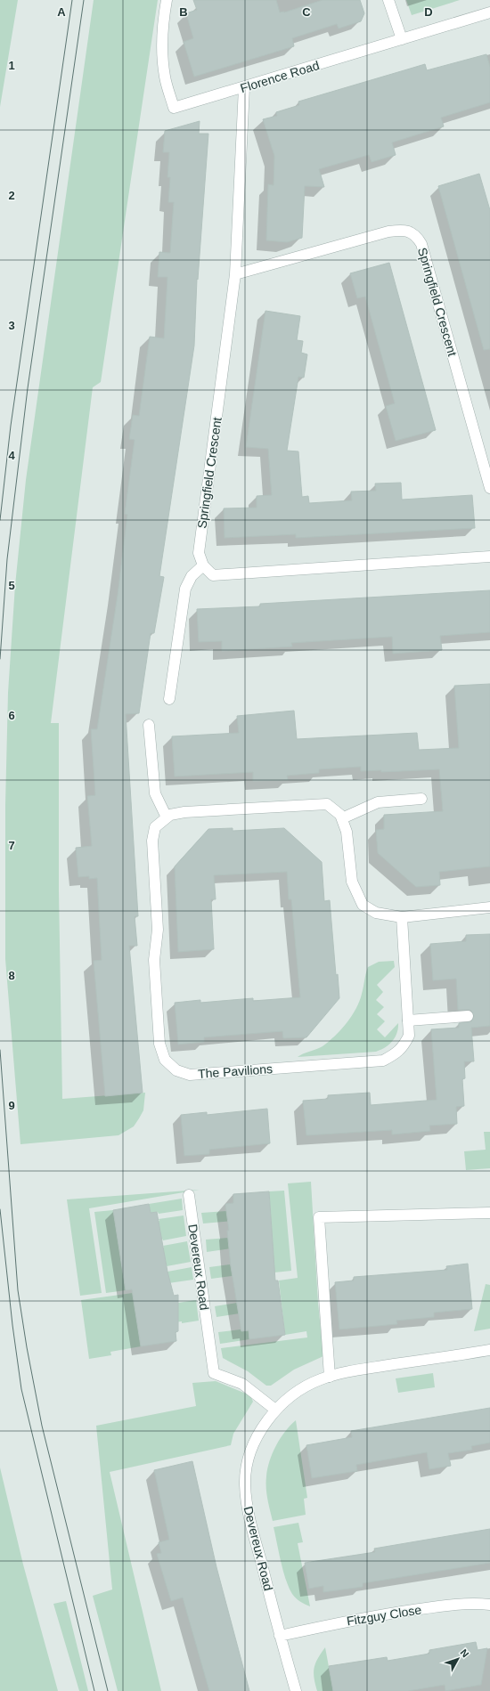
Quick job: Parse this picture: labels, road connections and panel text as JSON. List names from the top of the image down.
{
  "streets": {
    "street": [
      "Florence Road",
      "Springfield Crescent",
      "The Pavilions",
      "Devereux Road",
      "Fitzguy Close"
    ]
  },
  "crossings": [
    ["Florence Road", "Springfield Crescent"],
    ["Devereux Road", "Fitzguy Close"]
  ],
  "north": "top right",
  "grid": {
    "columns": [
      "A",
      "B",
      "C",
      "D"
    ],
    "rows": [
      "1",
      "2",
      "3",
      "4",
      "5",
      "6",
      "7",
      "8",
      "9"
    ]
  }
}
